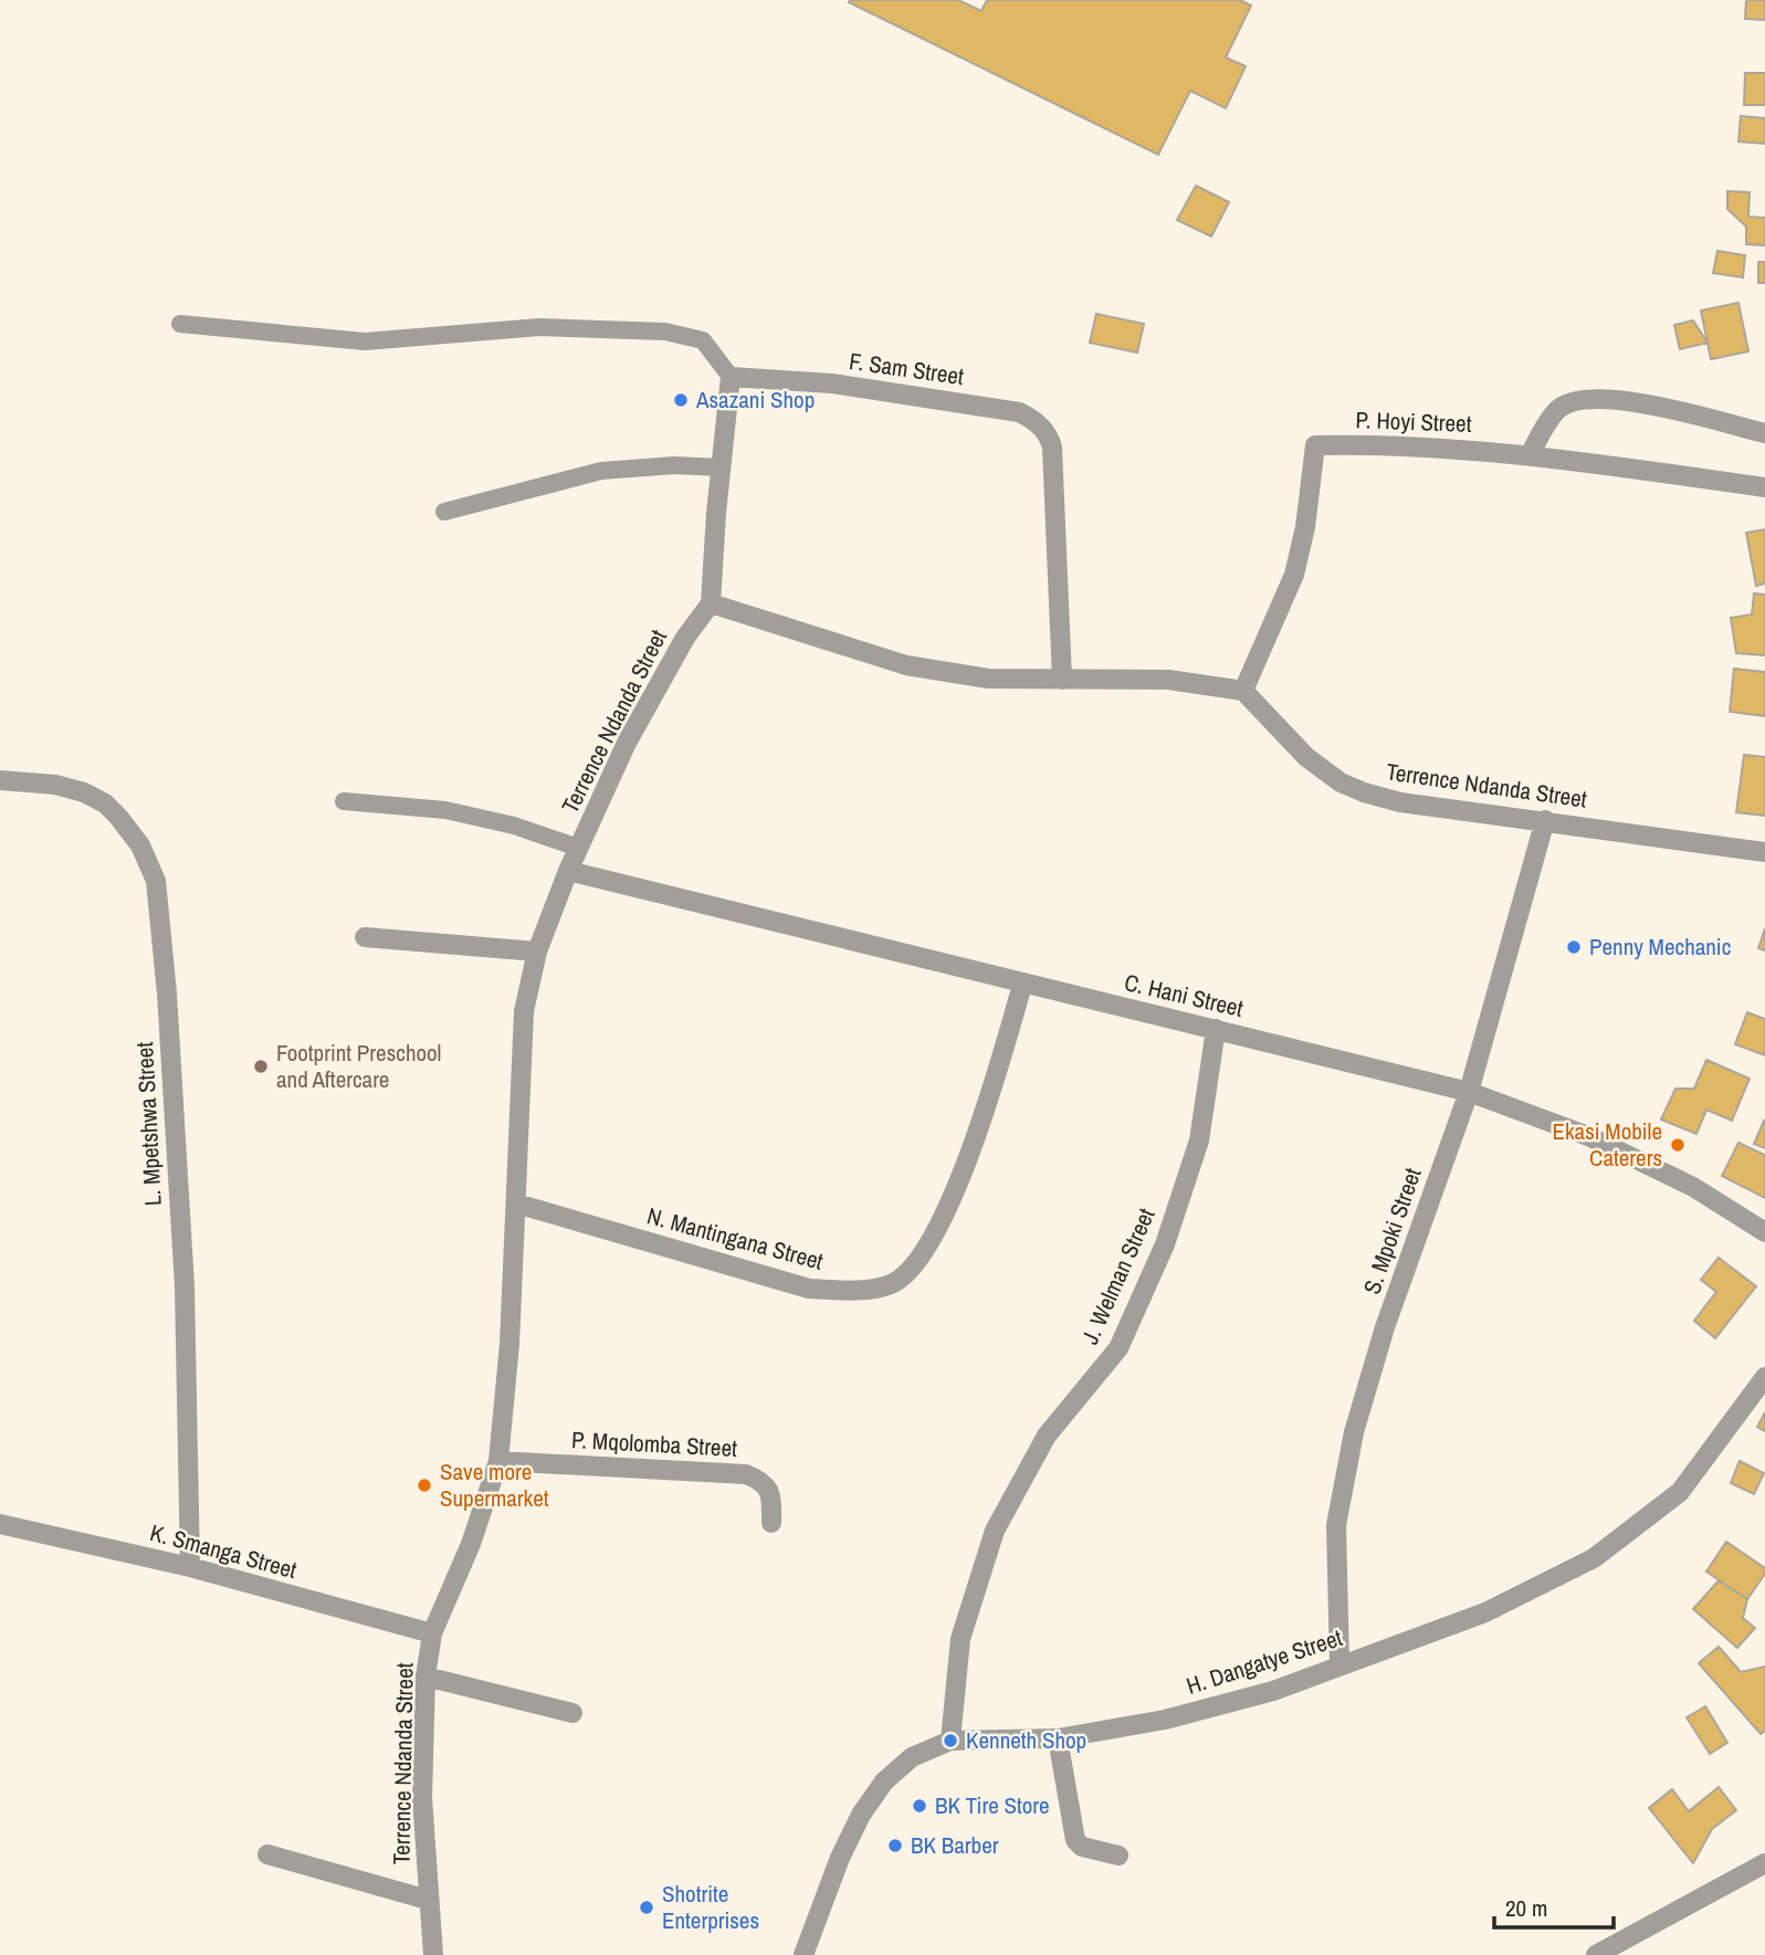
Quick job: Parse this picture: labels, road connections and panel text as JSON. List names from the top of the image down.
{
  "streets": {
    "street": [
      "F. Sam Street",
      "P. Hoyi Street",
      "Terrence Ndanda Street",
      "C. Hani Street",
      "L. Mpetshwa Street",
      "S. Mpoki Street",
      "N. Mantingana Street",
      "J. Welman Street",
      "P. Mqolomba Street",
      "K. Smanga Street",
      "H. Dangatye Street"
    ]
  },
  "crossings": [
    ["P. Hoyi Street", "Terrence Ndanda Street"],
    ["Terrence Ndanda Street", "C. Hani Street"],
    ["Terrence Ndanda Street", "S. Mpoki Street"],
    ["Terrence Ndanda Street", "N. Mantingana Street"],
    ["Terrence Ndanda Street", "P. Mqolomba Street"],
    ["Terrence Ndanda Street", "K. Smanga Street"],
    ["C. Hani Street", "S. Mpoki Street"],
    ["C. Hani Street", "N. Mantingana Street"],
    ["C. Hani Street", "J. Welman Street"],
    ["L. Mpetshwa Street", "K. Smanga Street"],
    ["S. Mpoki Street", "H. Dangatye Street"],
    ["J. Welman Street", "H. Dangatye Street"]
  ],
  "places": [
    "Asazani Shop",
    "Penny Mechanic",
    "Footprint Preschool and Aftercare",
    "Ekasi Mobile Caterers",
    "Save more Supermarket",
    "Kenneth Shop",
    "BK Tire Store",
    "BK Barber",
    "Shotrite Enterprises"
  ],
  "scale_bar": "20 m"
}
